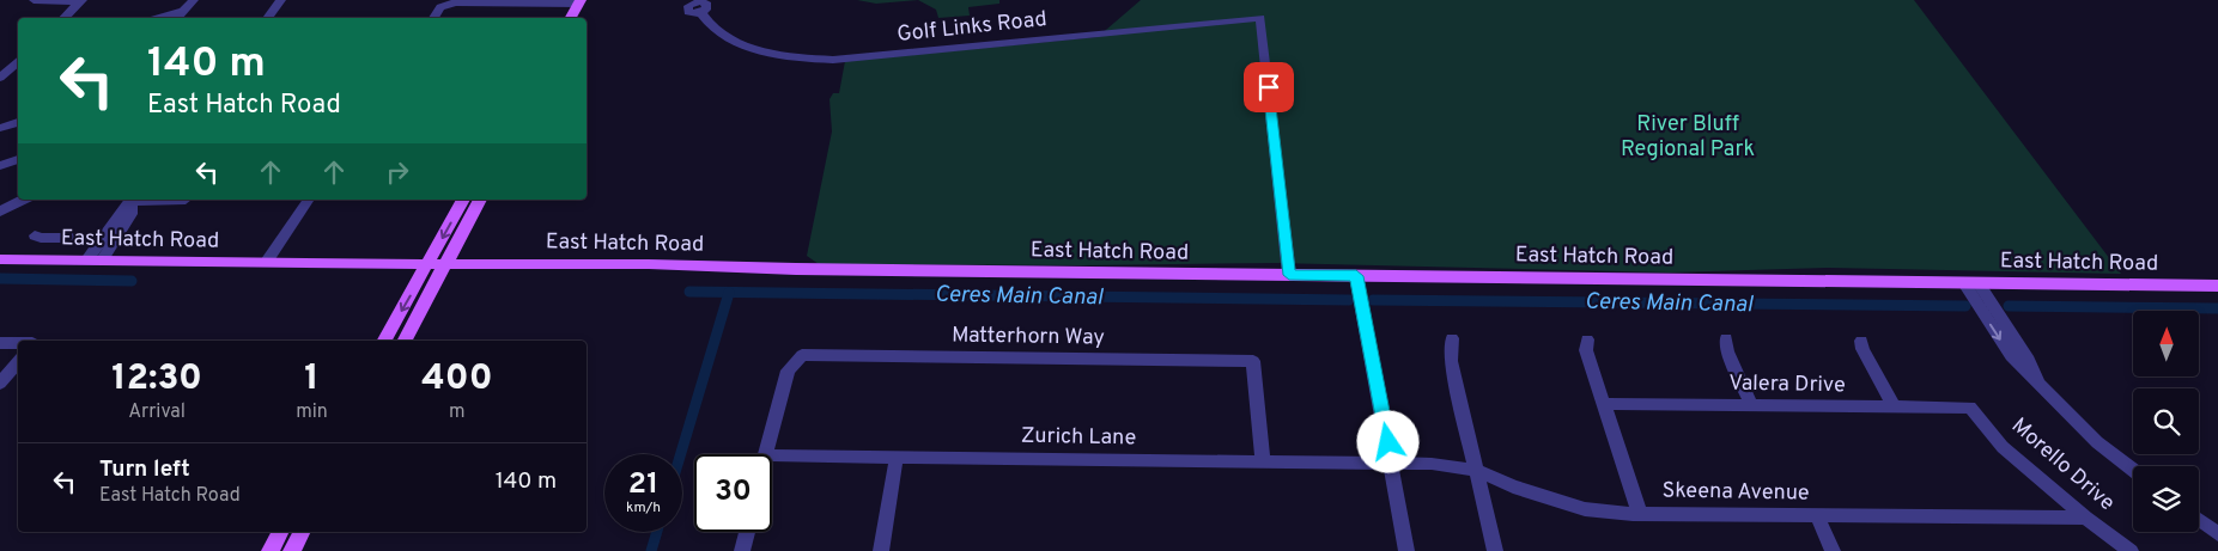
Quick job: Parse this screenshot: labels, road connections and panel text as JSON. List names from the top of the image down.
{
  "streets": {
    "main road": ["East Hatch Road"],
    "street": [
      "Golf Links Road",
      "Matterhorn Way",
      "Valera Drive",
      "Zurich Lane",
      "Morello Drive",
      "Skeena Avenue"
    ]
  },
  "crossings": [
    ["Golf Links Road", "East Hatch Road"],
    ["Matterhorn Way", "Zurich Lane"],
    ["Valera Drive", "Morello Drive"],
    ["Zurich Lane", "Skeena Avenue"],
    ["Morello Drive", "Skeena Avenue"]
  ],
  "water": ["Ceres Main Canal"],
  "parks": ["River Bluff Regional Park"],
  "north": "top",
  "page": {
    "turn": ["140 m", "East Hatch Road"],
    "eta": [
      "12:30",
      "Arrival",
      "1",
      "min",
      "400",
      "m"
    ],
    "list": [
      {
        "name": "Turn left",
        "note": "East Hatch Road",
        "value": "140 m"
      }
    ],
    "speed": "21 km/h",
    "limit": "30"
  }
}
